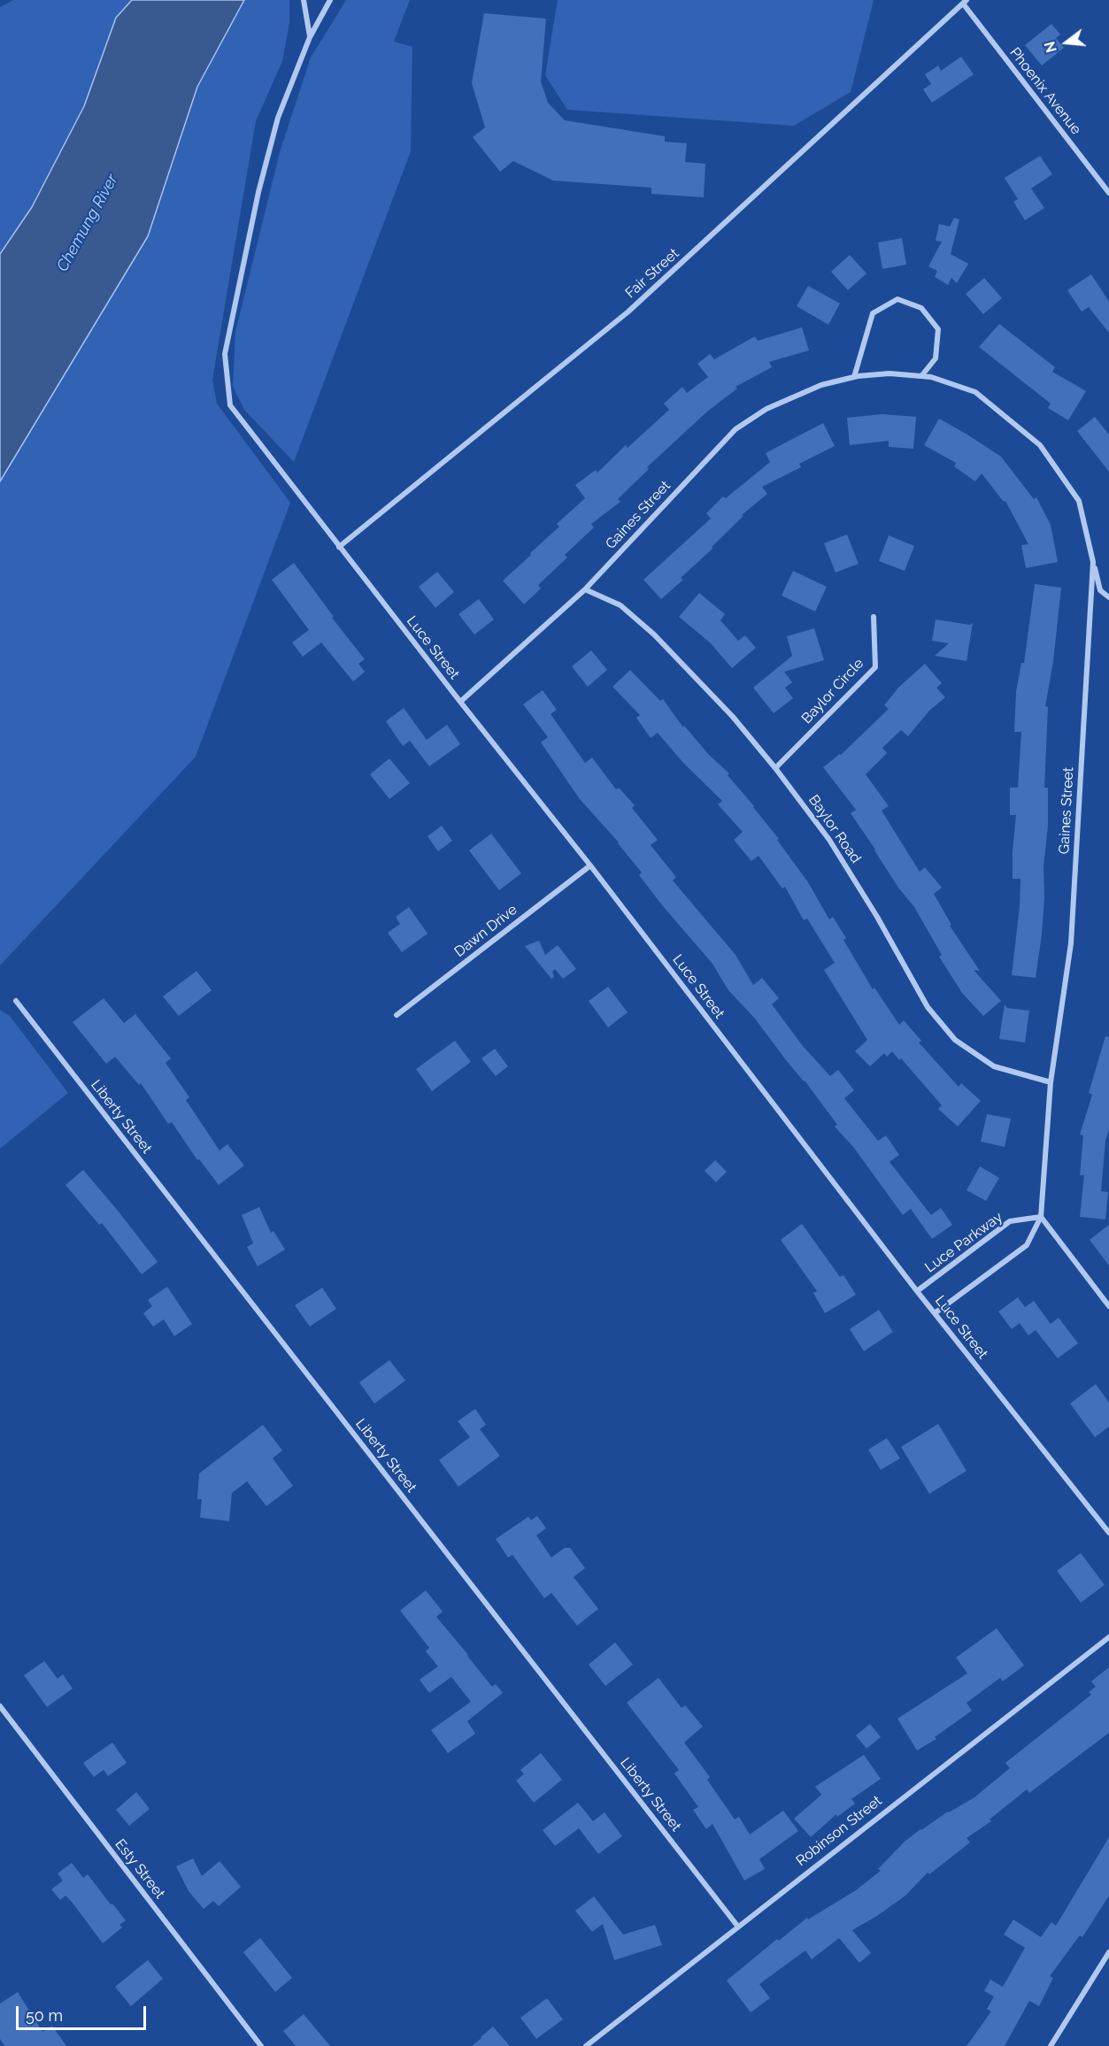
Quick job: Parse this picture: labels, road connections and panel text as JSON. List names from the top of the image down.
{
  "streets": {
    "street": [
      "Phoenix Avenue",
      "Fair Street",
      "Gaines Street",
      "Luce Street",
      "Baylor Circle",
      "Baylor Road",
      "Dawn Drive",
      "Liberty Street",
      "Luce Parkway",
      "Robinson Street",
      "Esty Street"
    ]
  },
  "crossings": [
    ["Phoenix Avenue", "Fair Street"],
    ["Fair Street", "Luce Street"],
    ["Gaines Street", "Luce Street"],
    ["Gaines Street", "Baylor Road"],
    ["Gaines Street", "Luce Parkway"],
    ["Luce Street", "Dawn Drive"],
    ["Luce Street", "Luce Parkway"],
    ["Baylor Circle", "Baylor Road"],
    ["Liberty Street", "Robinson Street"]
  ],
  "water": ["Chemung River"],
  "scale_bar": "50 m",
  "north": "left"
}
